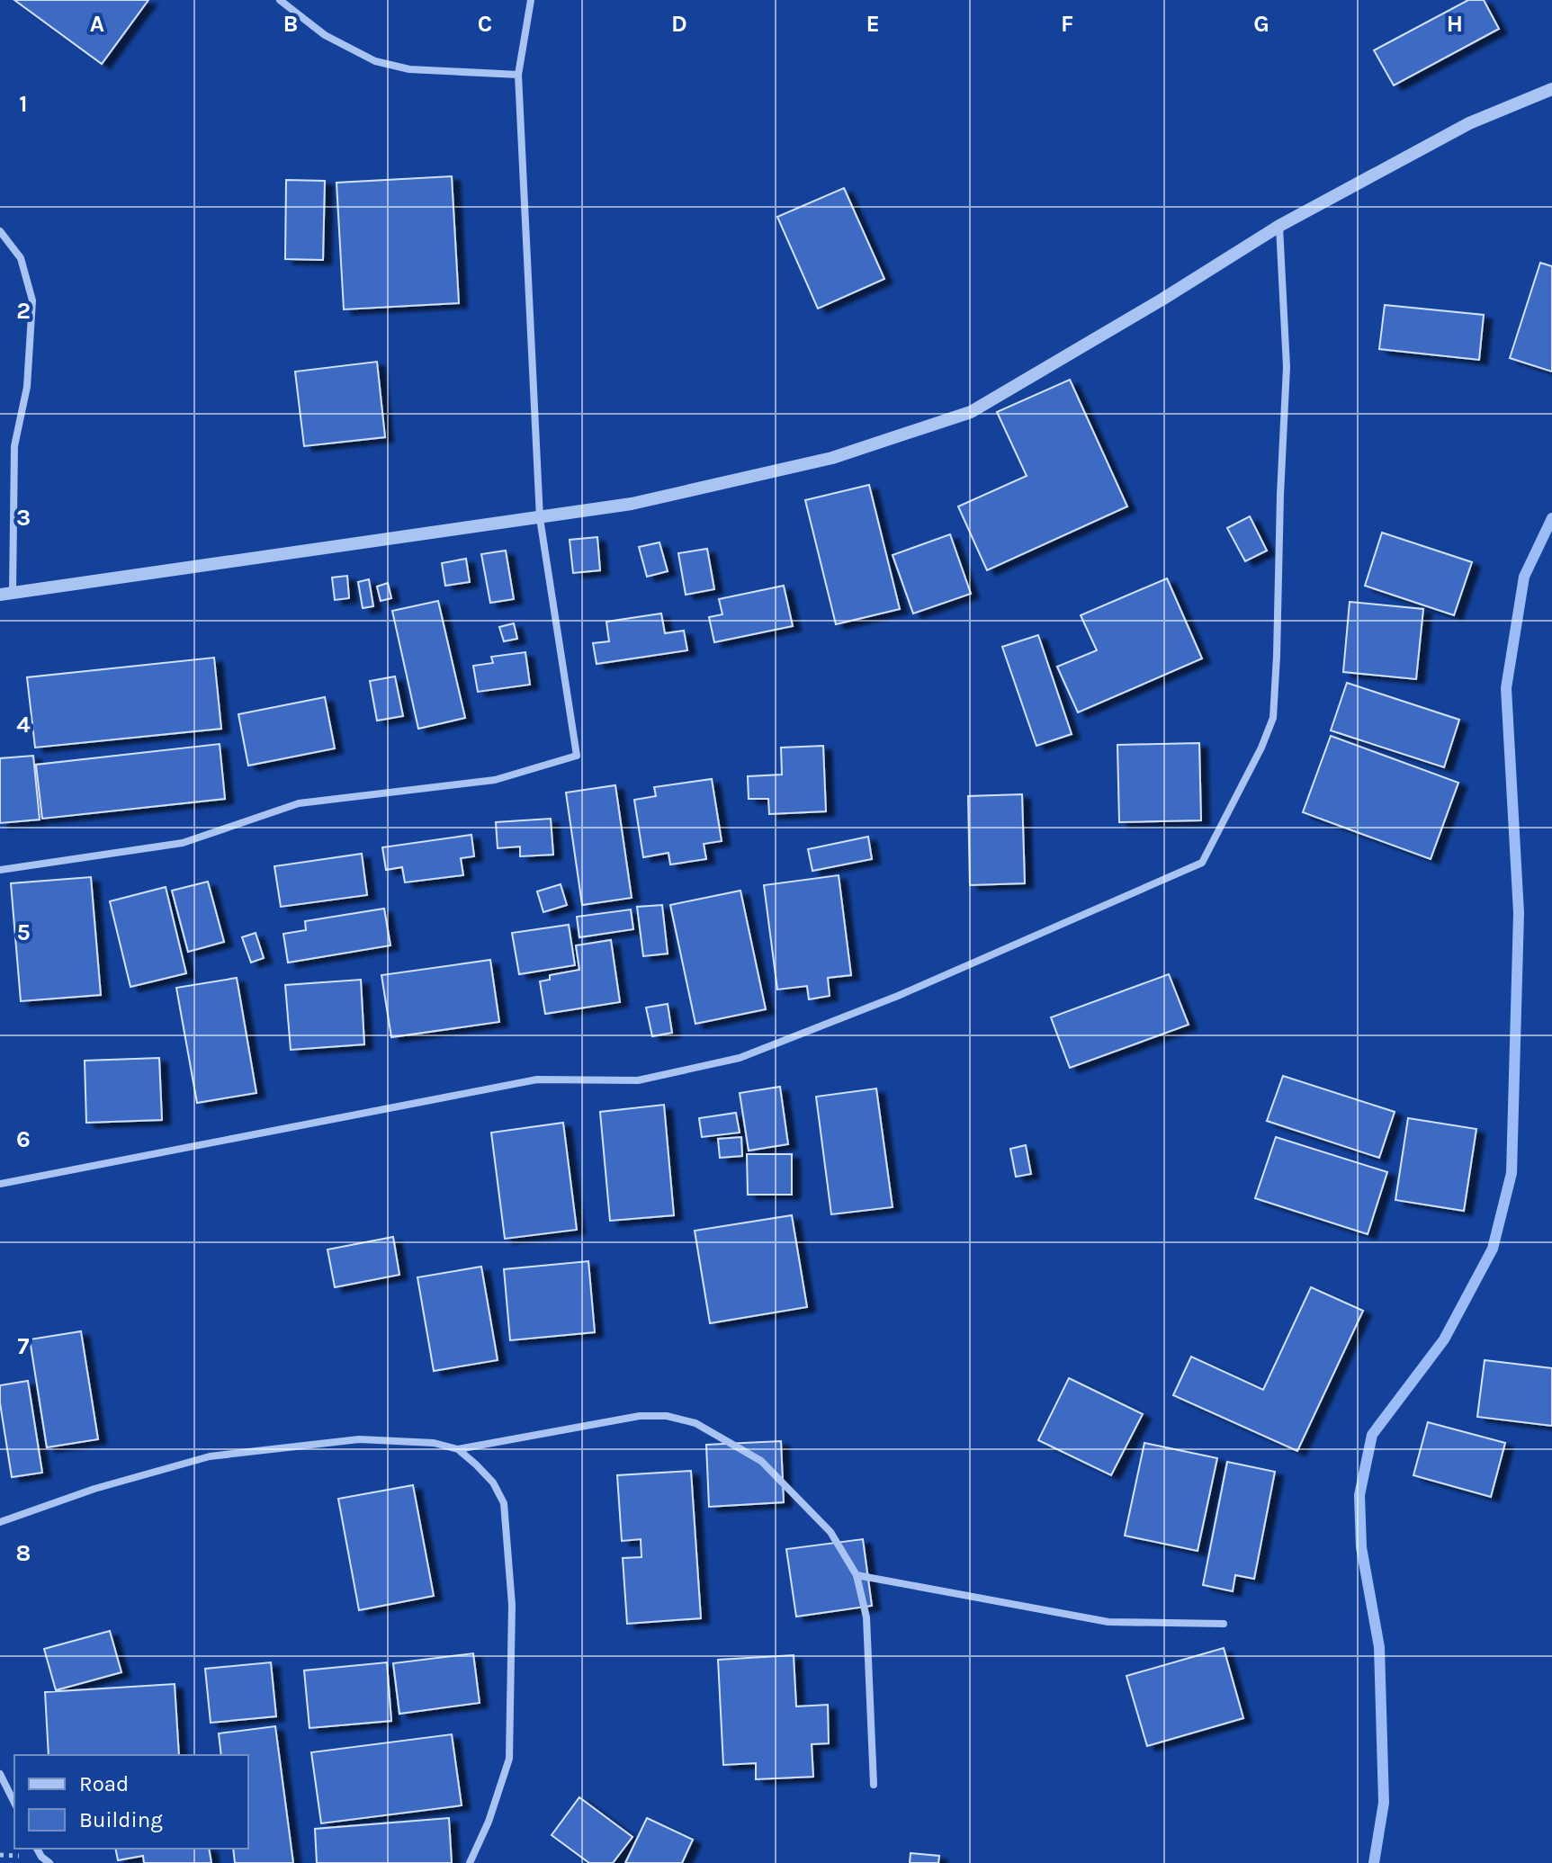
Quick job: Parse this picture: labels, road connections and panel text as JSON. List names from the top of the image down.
{
  "legend": ["Road", "Building"],
  "grid": {
    "columns": [
      "A",
      "B",
      "C",
      "D",
      "E",
      "F",
      "G",
      "H"
    ],
    "rows": [
      "1",
      "2",
      "3",
      "4",
      "5",
      "6",
      "7",
      "8"
    ]
  }
}
